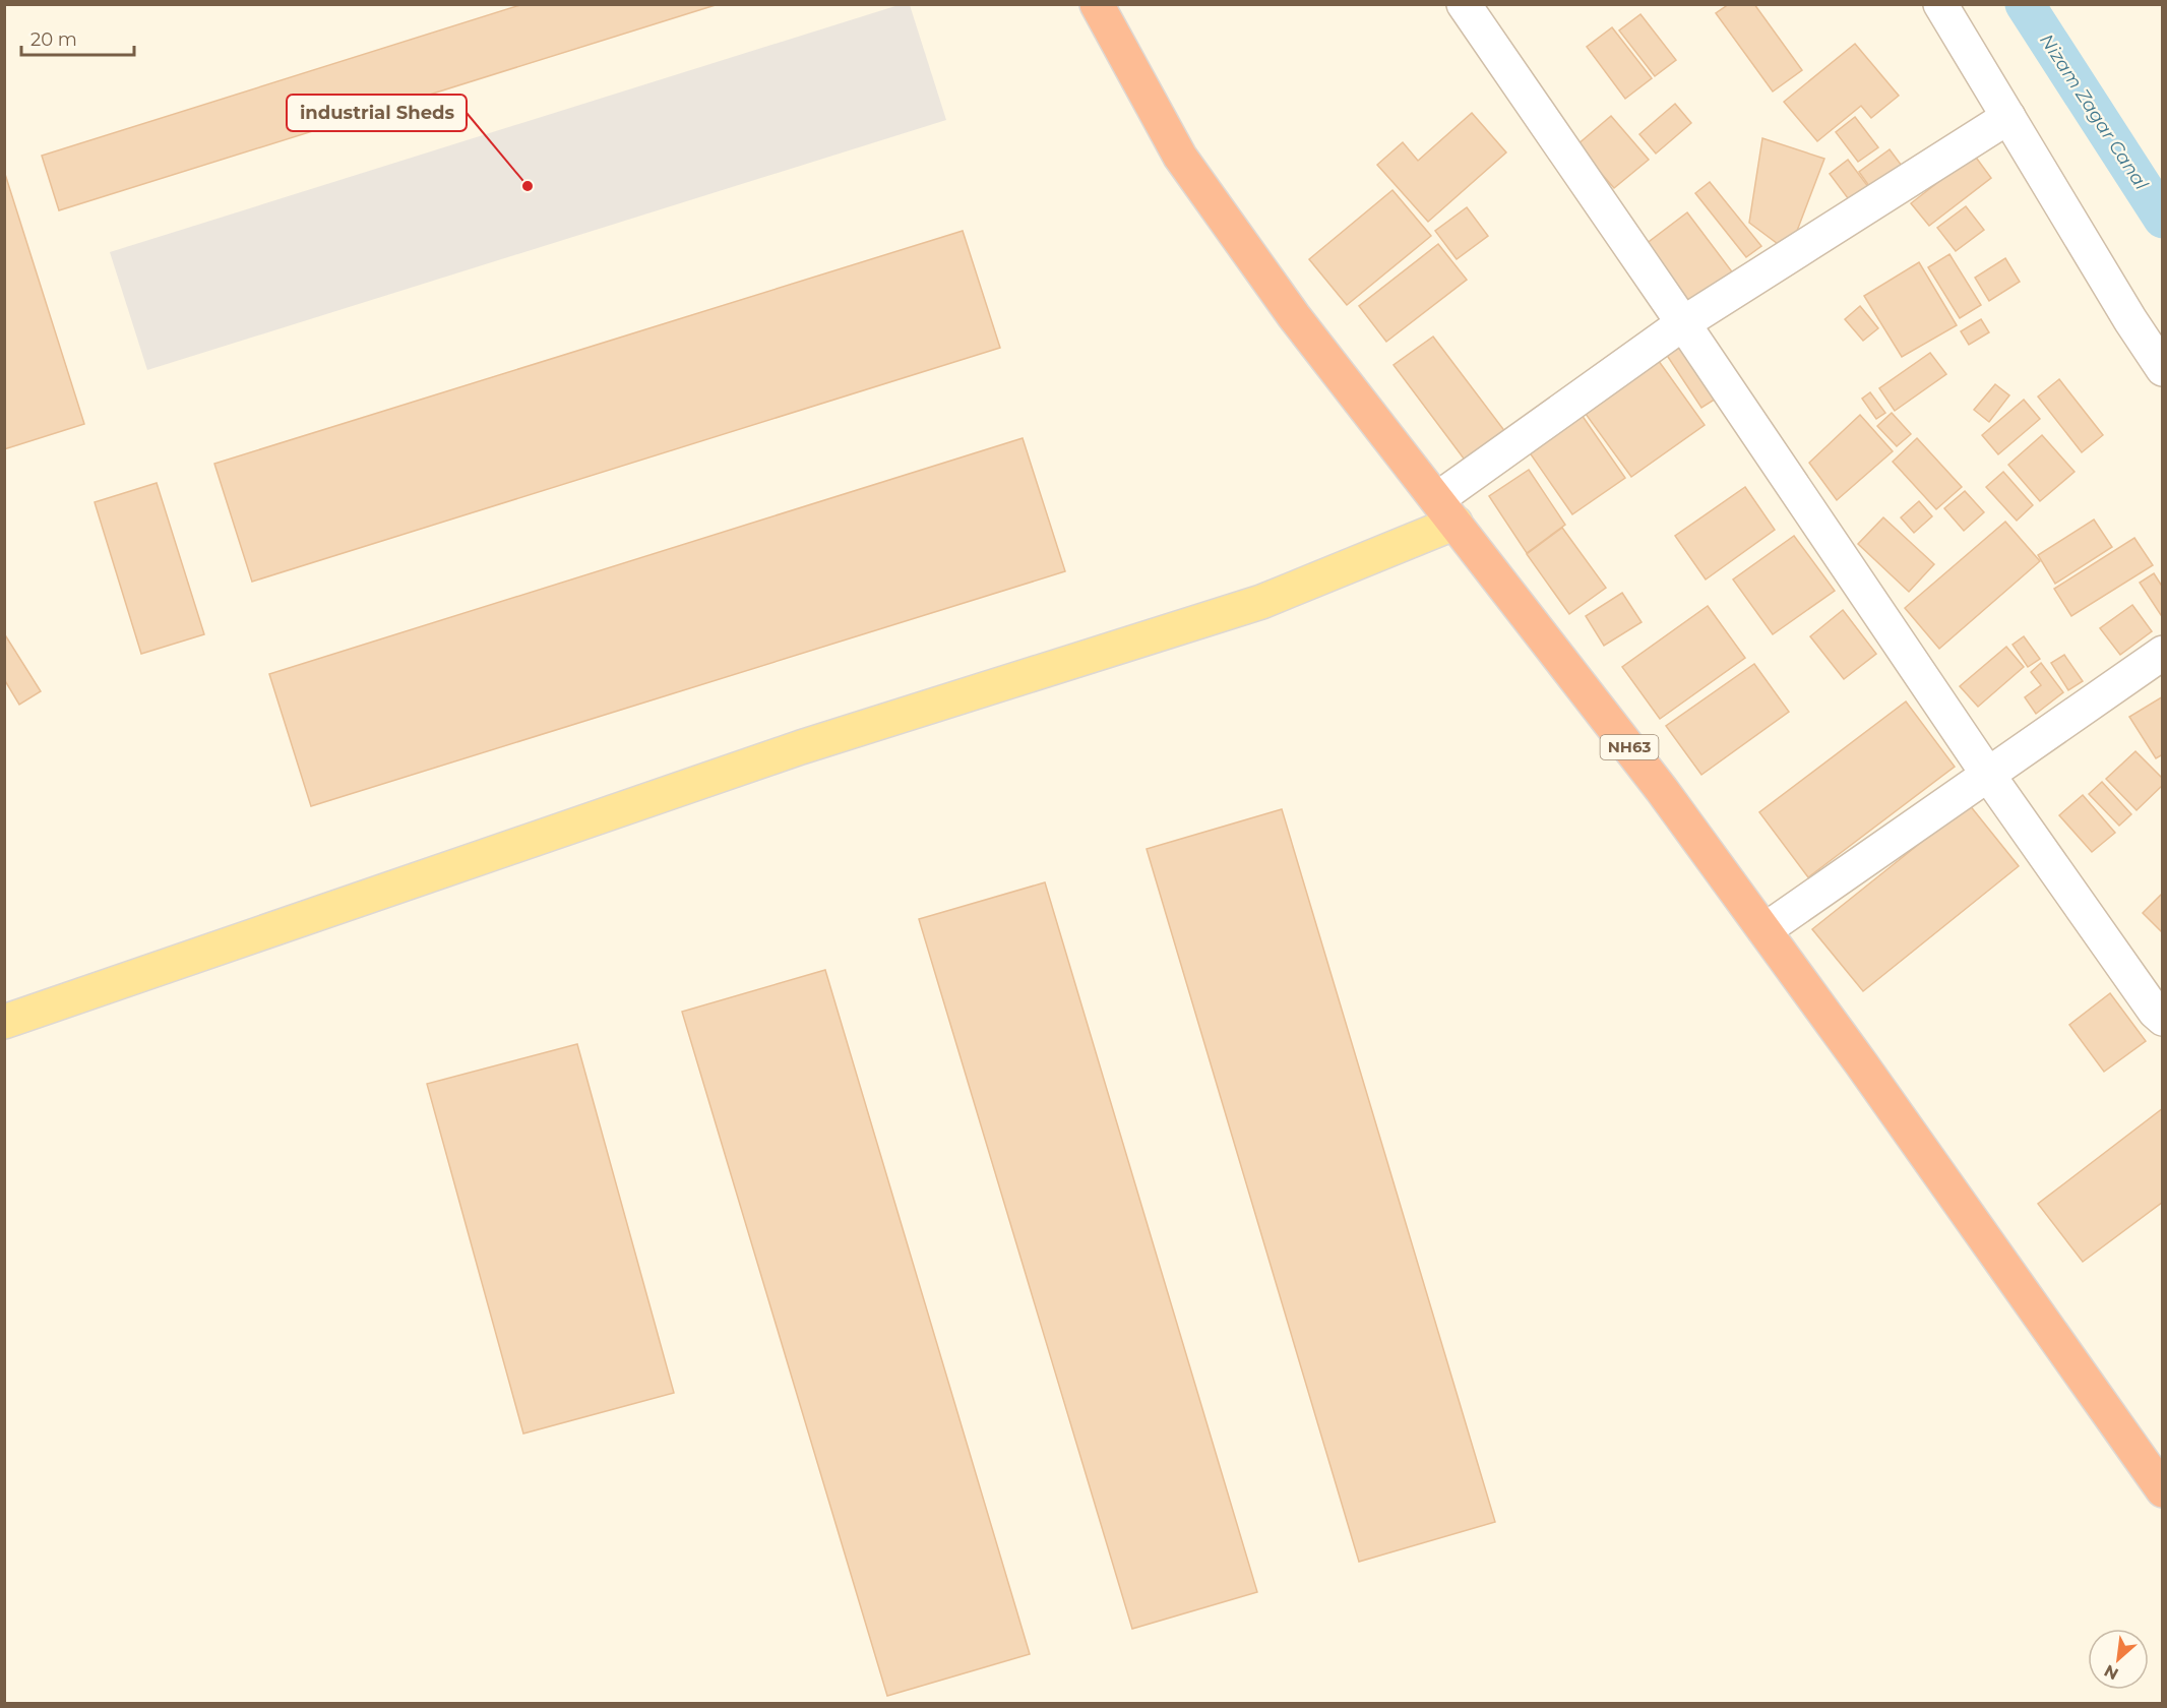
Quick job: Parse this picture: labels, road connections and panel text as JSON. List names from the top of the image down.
{
  "streets": {
    "highway": ["NH63"]
  },
  "water": ["Nizam Zagar Canal"],
  "places": ["industrial Sheds"],
  "scale_bar": "20 m",
  "north": "bottom left"
}
